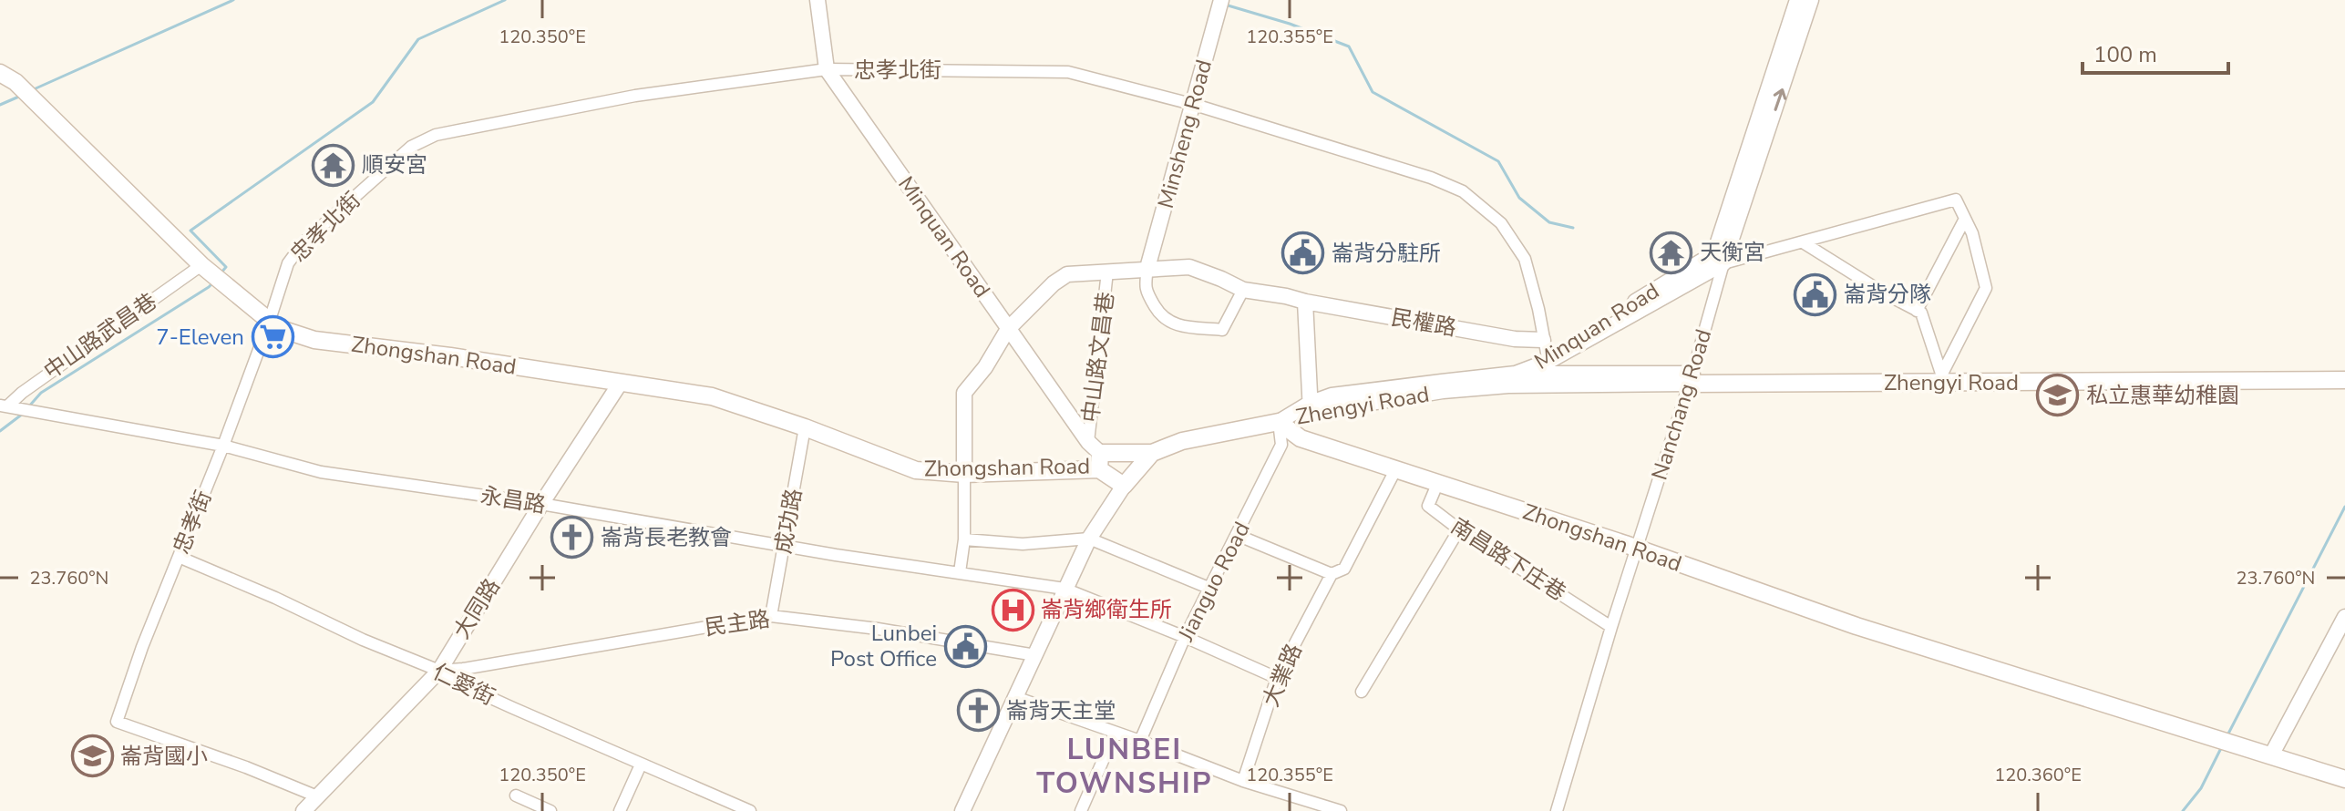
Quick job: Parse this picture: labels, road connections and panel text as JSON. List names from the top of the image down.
{
  "streets": {
    "main road": ["Zhongshan Road", "Zhengyi Road"],
    "street": [
      "忠孝北街",
      "Minsheng Road",
      "Minquan Road",
      "民權路",
      "中山路武昌巷",
      "中山路文昌巷",
      "Nanchang Road",
      "永昌路",
      "成功路",
      "忠孝街",
      "南昌路下庄巷",
      "Jianguo Road",
      "大同路",
      "民主路",
      "大業路",
      "仁愛街"
    ]
  },
  "crossings": [
    ["忠孝北街", "Minsheng Road"],
    ["忠孝北街", "Minquan Road"],
    ["忠孝北街", "民權路"],
    ["忠孝北街", "Zhongshan Road"],
    ["忠孝北街", "Zhengyi Road"],
    ["忠孝北街", "忠孝街"],
    ["Minsheng Road", "民權路"],
    ["Minquan Road", "Zhongshan Road"],
    ["Minquan Road", "中山路文昌巷"],
    ["Minquan Road", "Zhengyi Road"],
    ["Minquan Road", "Nanchang Road"],
    ["中山路武昌巷", "Zhongshan Road"],
    ["中山路武昌巷", "永昌路"],
    ["Zhongshan Road", "中山路文昌巷"],
    ["Zhongshan Road", "Zhengyi Road"],
    ["Zhongshan Road", "Nanchang Road"],
    ["Zhongshan Road", "成功路"],
    ["Zhongshan Road", "忠孝街"],
    ["Zhongshan Road", "南昌路下庄巷"],
    ["Zhongshan Road", "Jianguo Road"],
    ["Zhongshan Road", "大同路"],
    ["Zhongshan Road", "大業路"],
    ["Zhengyi Road", "Nanchang Road"],
    ["Zhengyi Road", "Jianguo Road"],
    ["Nanchang Road", "南昌路下庄巷"],
    ["永昌路", "成功路"],
    ["永昌路", "忠孝街"],
    ["永昌路", "Jianguo Road"],
    ["永昌路", "大同路"],
    ["永昌路", "大業路"],
    ["成功路", "民主路"],
    ["忠孝街", "大同路"],
    ["忠孝街", "仁愛街"],
    ["大同路", "民主路"],
    ["大同路", "仁愛街"],
    ["民主路", "仁愛街"]
  ],
  "districts": ["LUNBEI TOWNSHIP"],
  "places": {
    "temple": ["順安宮", "天衡宮"],
    "public building": ["崙背分駐所", "崙背分隊", "Lunbei Post Office"],
    "supermarket": ["7-Eleven"],
    "school or university": ["私立惠華幼稚園", "崙背國小"],
    "church": ["崙背長老教會", "崙背天主堂"],
    "hospital": ["崙背鄉衛生所"]
  },
  "scale_bar": "100 m",
  "coordinates": [
    "120.350°E",
    "120.355°E",
    "23.760°N",
    "120.360°E"
  ]
}
